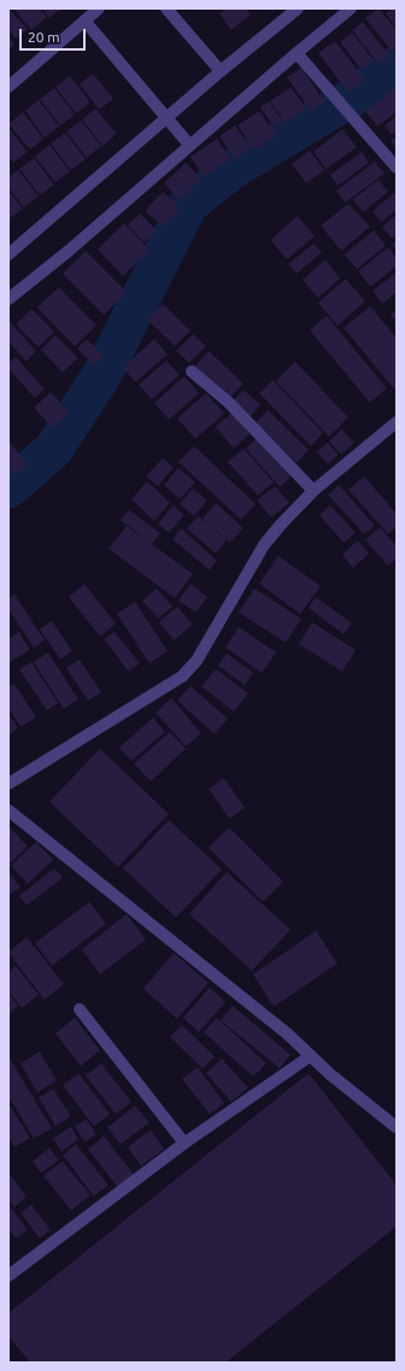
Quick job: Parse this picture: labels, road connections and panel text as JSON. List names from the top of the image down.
{
  "scale_bar": "20 m"
}
